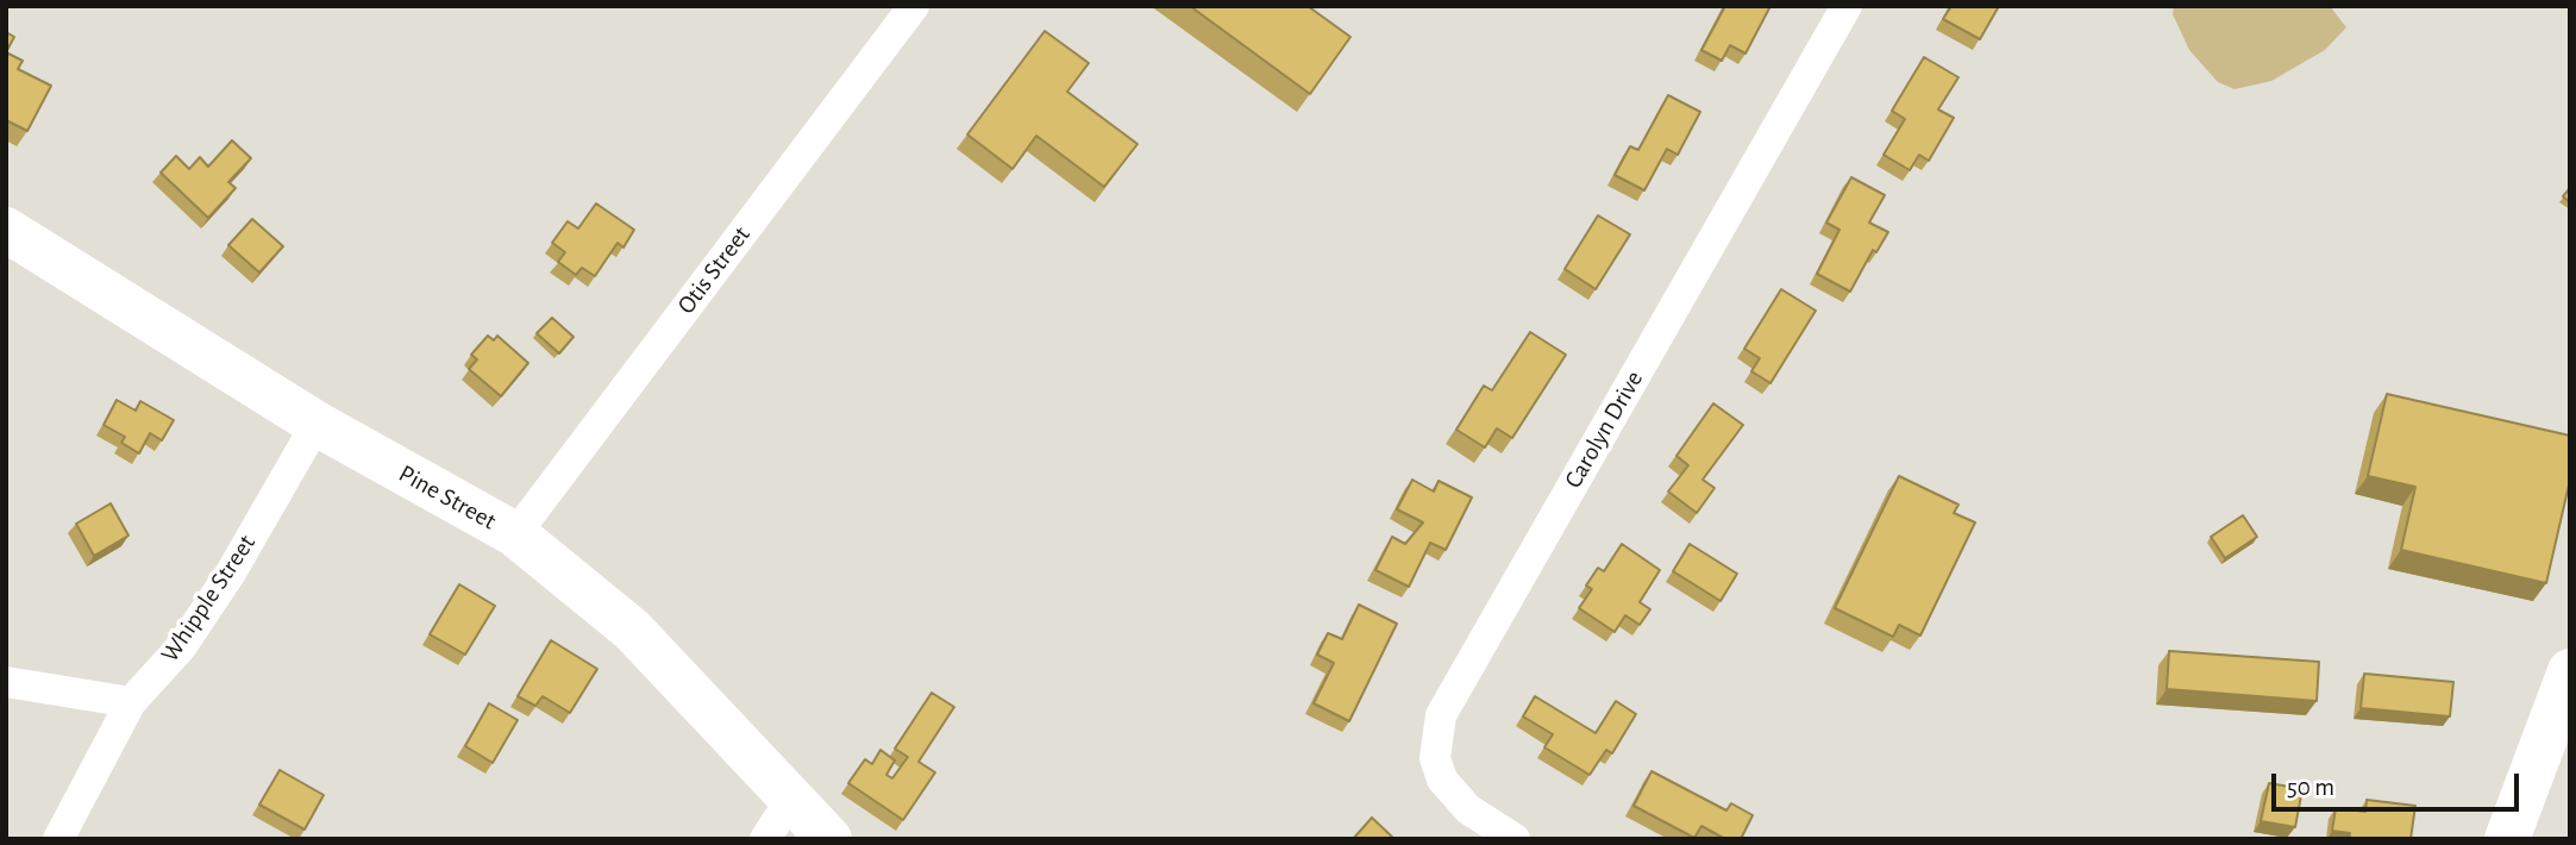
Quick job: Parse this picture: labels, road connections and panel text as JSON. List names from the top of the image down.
{
  "streets": {
    "street": [
      "Otis Street",
      "Carolyn Drive",
      "Pine Street",
      "Whipple Street"
    ]
  },
  "crossings": [
    ["Otis Street", "Pine Street"],
    ["Pine Street", "Whipple Street"]
  ],
  "scale_bar": "50 m"
}
